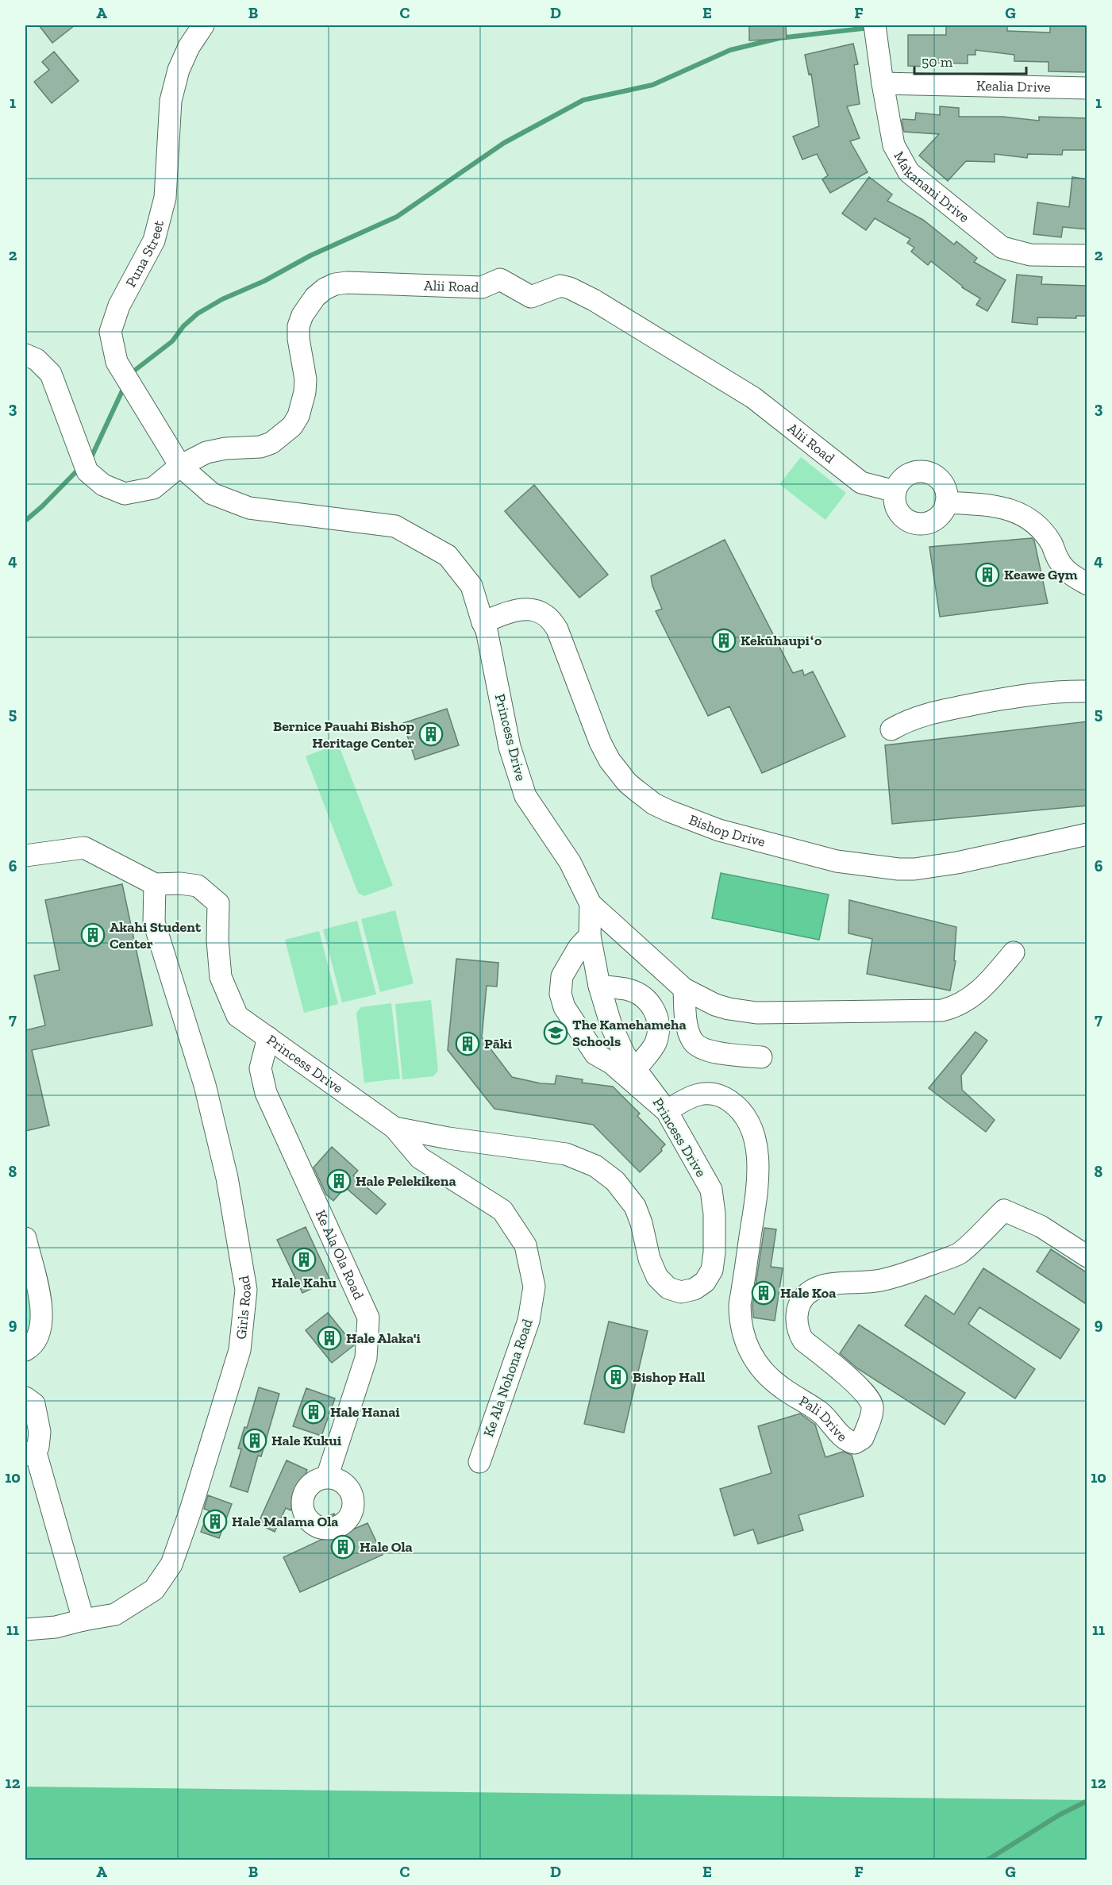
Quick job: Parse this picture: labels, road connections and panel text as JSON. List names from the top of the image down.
{
  "streets": {
    "street": [
      "Kealia Drive",
      "Makanani Drive",
      "Puna Street",
      "Alii Road",
      "Princess Drive",
      "Bishop Drive",
      "Ke Ala Ola Road",
      "Girls Road",
      "Ke Ala Nohona Road",
      "Pali Drive"
    ]
  },
  "crossings": [
    ["Kealia Drive", "Makanani Drive"],
    ["Puna Street", "Alii Road"],
    ["Puna Street", "Princess Drive"],
    ["Alii Road", "Princess Drive"],
    ["Princess Drive", "Bishop Drive"],
    ["Princess Drive", "Ke Ala Ola Road"],
    ["Princess Drive", "Girls Road"],
    ["Princess Drive", "Ke Ala Nohona Road"],
    ["Princess Drive", "Pali Drive"]
  ],
  "places": {
    "building": [
      "Keawe Gym",
      "Kekūhaupiʻo",
      "Bernice Pauahi Bishop Heritage Center",
      "Akahi Student Center",
      "Pāki",
      "Hale Pelekikena",
      "Hale Kahu",
      "Hale Koa",
      "Hale Alaka'i",
      "Bishop Hall",
      "Hale Hanai",
      "Hale Kukui",
      "Hale Malama Ola",
      "Hale Ola"
    ],
    "school or university": ["The Kamehameha Schools"]
  },
  "scale_bar": "50 m",
  "grid": {
    "columns": [
      "A",
      "B",
      "C",
      "D",
      "E",
      "F",
      "G"
    ],
    "rows": [
      "1",
      "2",
      "3",
      "4",
      "5",
      "6",
      "7",
      "8",
      "9",
      "10",
      "11",
      "12"
    ]
  }
}
